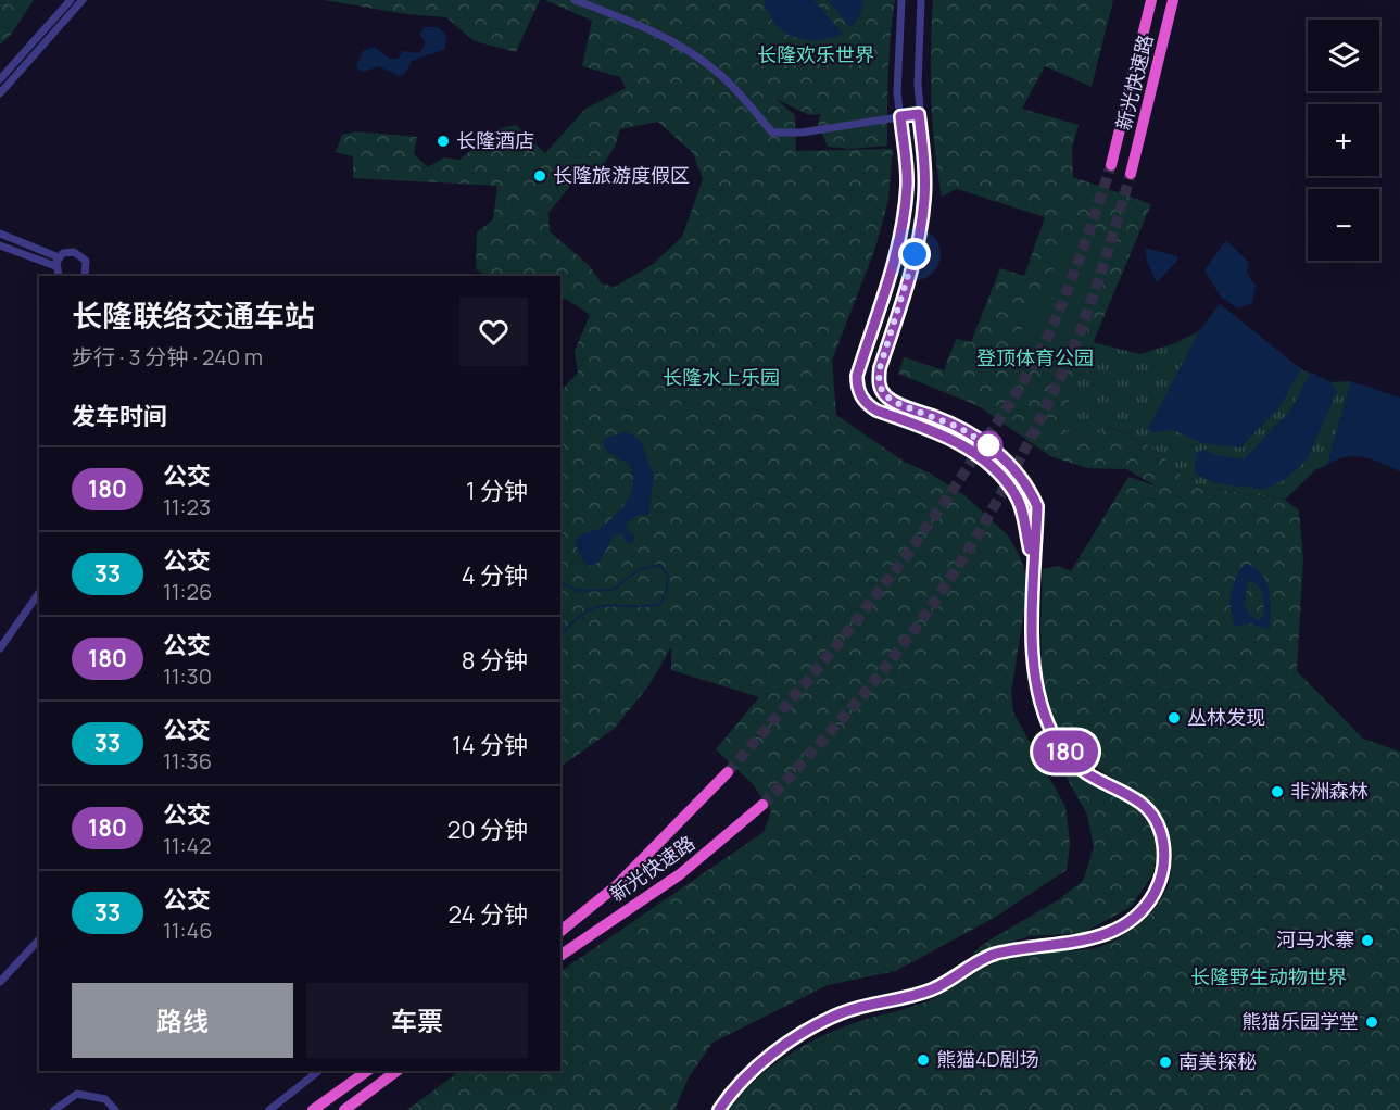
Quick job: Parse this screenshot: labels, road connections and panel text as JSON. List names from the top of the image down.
{
  "streets": {
    "highway": ["新光快速路"]
  },
  "parks": [
    "长隆欢乐世界",
    "登顶体育公园",
    "长隆水上乐园",
    "长隆野生动物世界"
  ],
  "places": [
    "长隆酒店",
    "长隆旅游度假区",
    "丛林发现",
    "非洲森林",
    "河马水寨",
    "熊猫乐园学堂",
    "熊猫4D剧场",
    "南美探秘"
  ],
  "lines": ["bus line 180"],
  "page": {
    "on_map": "180",
    "map_buttons": ["+", "−"],
    "heading": [
      ["长隆联络交通车站", "步行 · 3 分钟 · 240 m"],
      "发车时间"
    ],
    "list": [
      {
        "mark": "180",
        "name": "公交",
        "note": "11:23",
        "value": "1 分钟"
      },
      {
        "mark": "33",
        "name": "公交",
        "note": "11:26",
        "value": "4 分钟"
      },
      {
        "mark": "180",
        "name": "公交",
        "note": "11:30",
        "value": "8 分钟"
      },
      {
        "mark": "33",
        "name": "公交",
        "note": "11:36",
        "value": "14 分钟"
      },
      {
        "mark": "180",
        "name": "公交",
        "note": "11:42",
        "value": "20 分钟"
      },
      {
        "mark": "33",
        "name": "公交",
        "note": "11:46",
        "value": "24 分钟"
      }
    ],
    "buttons": ["路线", "车票"]
  }
}
